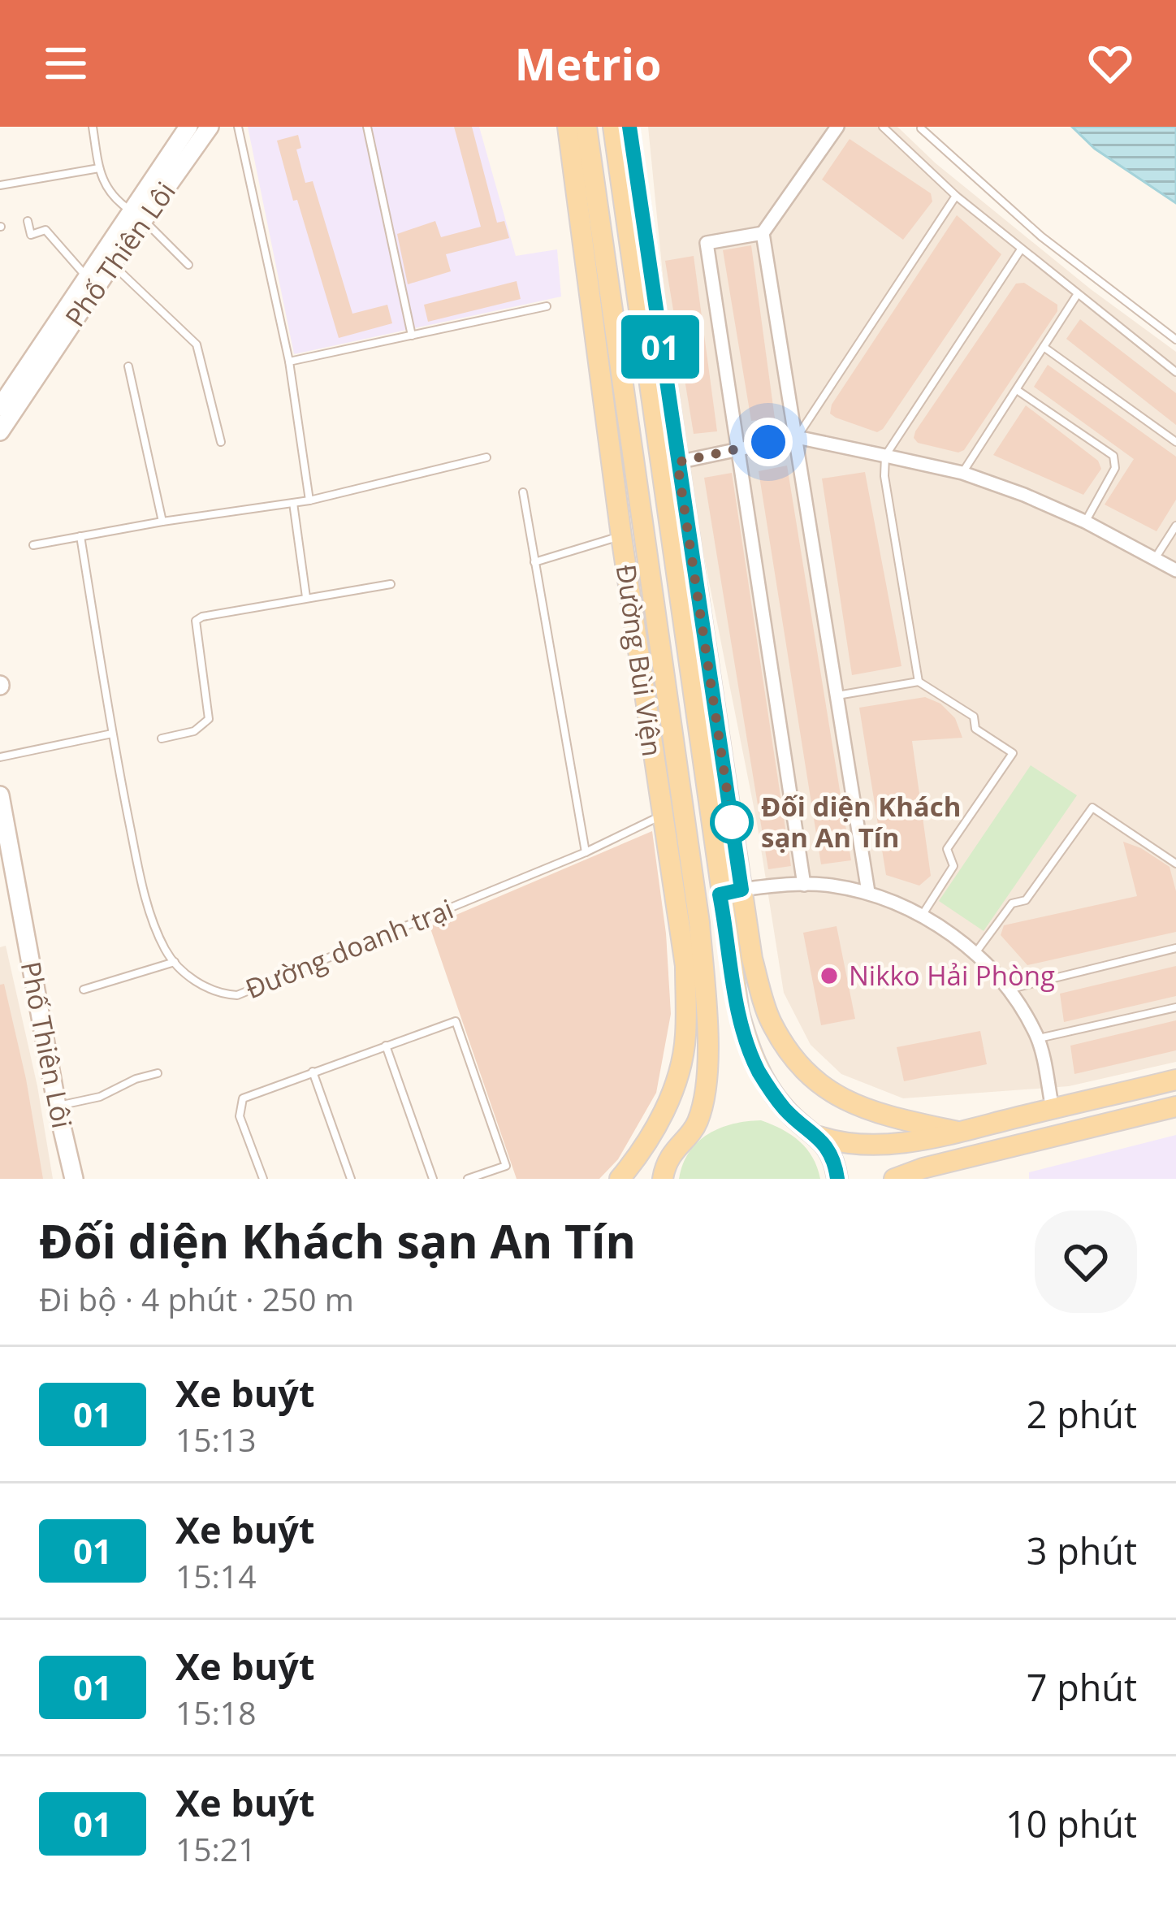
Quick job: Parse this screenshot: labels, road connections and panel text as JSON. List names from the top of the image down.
{
  "streets": {
    "main road": ["Phố Thiên Lôi", "Đường Bùi Viện"],
    "lane": ["Đường doanh trại"]
  },
  "crossings": [
    ["Đường Bùi Viện", "Đường doanh trại"]
  ],
  "places": ["Đối diện Khách sạn An Tín", "Nikko Hải Phòng"],
  "lines": ["bus line 01"],
  "page": {
    "header": "Metrio",
    "on_map": "01",
    "heading": ["Đối diện Khách sạn An Tín", "Đi bộ · 4 phút · 250 m"],
    "list": [
      {
        "mark": "01",
        "name": "Xe buýt",
        "note": "15:13",
        "value": "2 phút"
      },
      {
        "mark": "01",
        "name": "Xe buýt",
        "note": "15:14",
        "value": "3 phút"
      },
      {
        "mark": "01",
        "name": "Xe buýt",
        "note": "15:18",
        "value": "7 phút"
      },
      {
        "mark": "01",
        "name": "Xe buýt",
        "note": "15:21",
        "value": "10 phút"
      }
    ]
  }
}
